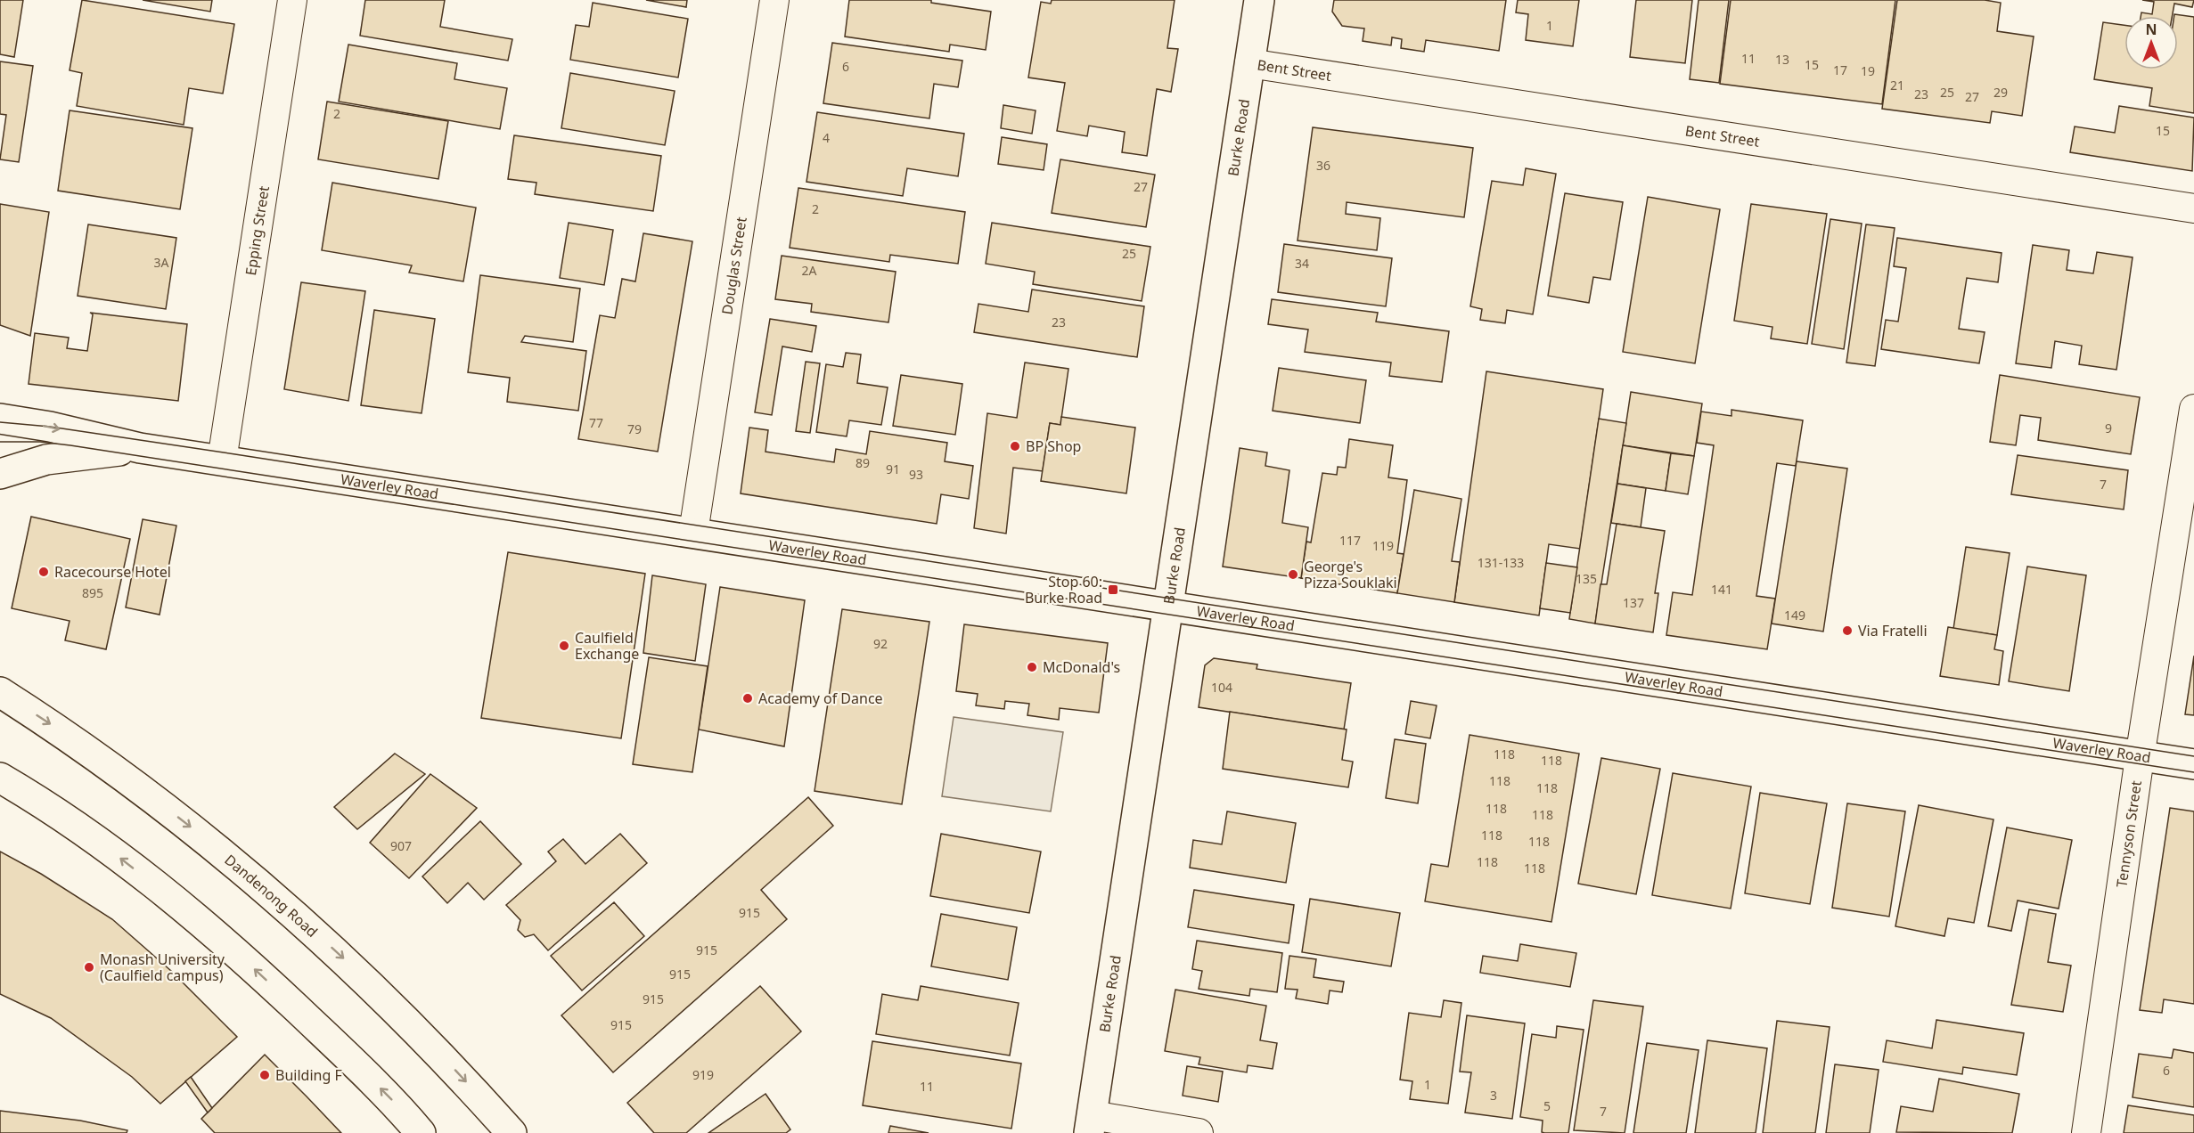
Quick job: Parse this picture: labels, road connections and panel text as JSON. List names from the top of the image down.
{
  "streets": {
    "main road": ["Burke Road", "Waverley Road", "Dandenong Road"],
    "street": [
      "Bent Street",
      "Epping Street",
      "Douglas Street",
      "Tennyson Street"
    ]
  },
  "crossings": [
    ["Bent Street", "Burke Road"],
    ["Burke Road", "Waverley Road"],
    ["Epping Street", "Waverley Road"],
    ["Douglas Street", "Waverley Road"],
    ["Waverley Road", "Tennyson Street"]
  ],
  "places": {
    "other": [
      "BP Shop",
      "Racecourse Hotel",
      "George's Pizza Souklaki",
      "Via Fratelli",
      "Caulfield Exchange",
      "McDonald's",
      "Academy of Dance",
      "Monash University (Caulfield campus)",
      "Building F"
    ],
    "transit": ["Stop 60: Burke Road"]
  },
  "house_numbers": [
    "1",
    "11",
    "13",
    "15",
    "6",
    "17",
    "19",
    "21",
    "25",
    "29",
    "23",
    "27",
    "2",
    "15",
    "4",
    "36",
    "27",
    "2",
    "25",
    "3A",
    "34",
    "2A",
    "23",
    "77",
    "9",
    "79",
    "89",
    "91",
    "93",
    "7",
    "117",
    "119",
    "131-133",
    "135",
    "141",
    "895",
    "137",
    "149",
    "92",
    "104",
    "118",
    "118",
    "118",
    "118",
    "118",
    "118",
    "118",
    "118",
    "907",
    "118",
    "118",
    "915",
    "915",
    "915",
    "915",
    "915",
    "6",
    "919",
    "1",
    "11",
    "3",
    "5",
    "7"
  ],
  "north": "top"
}
